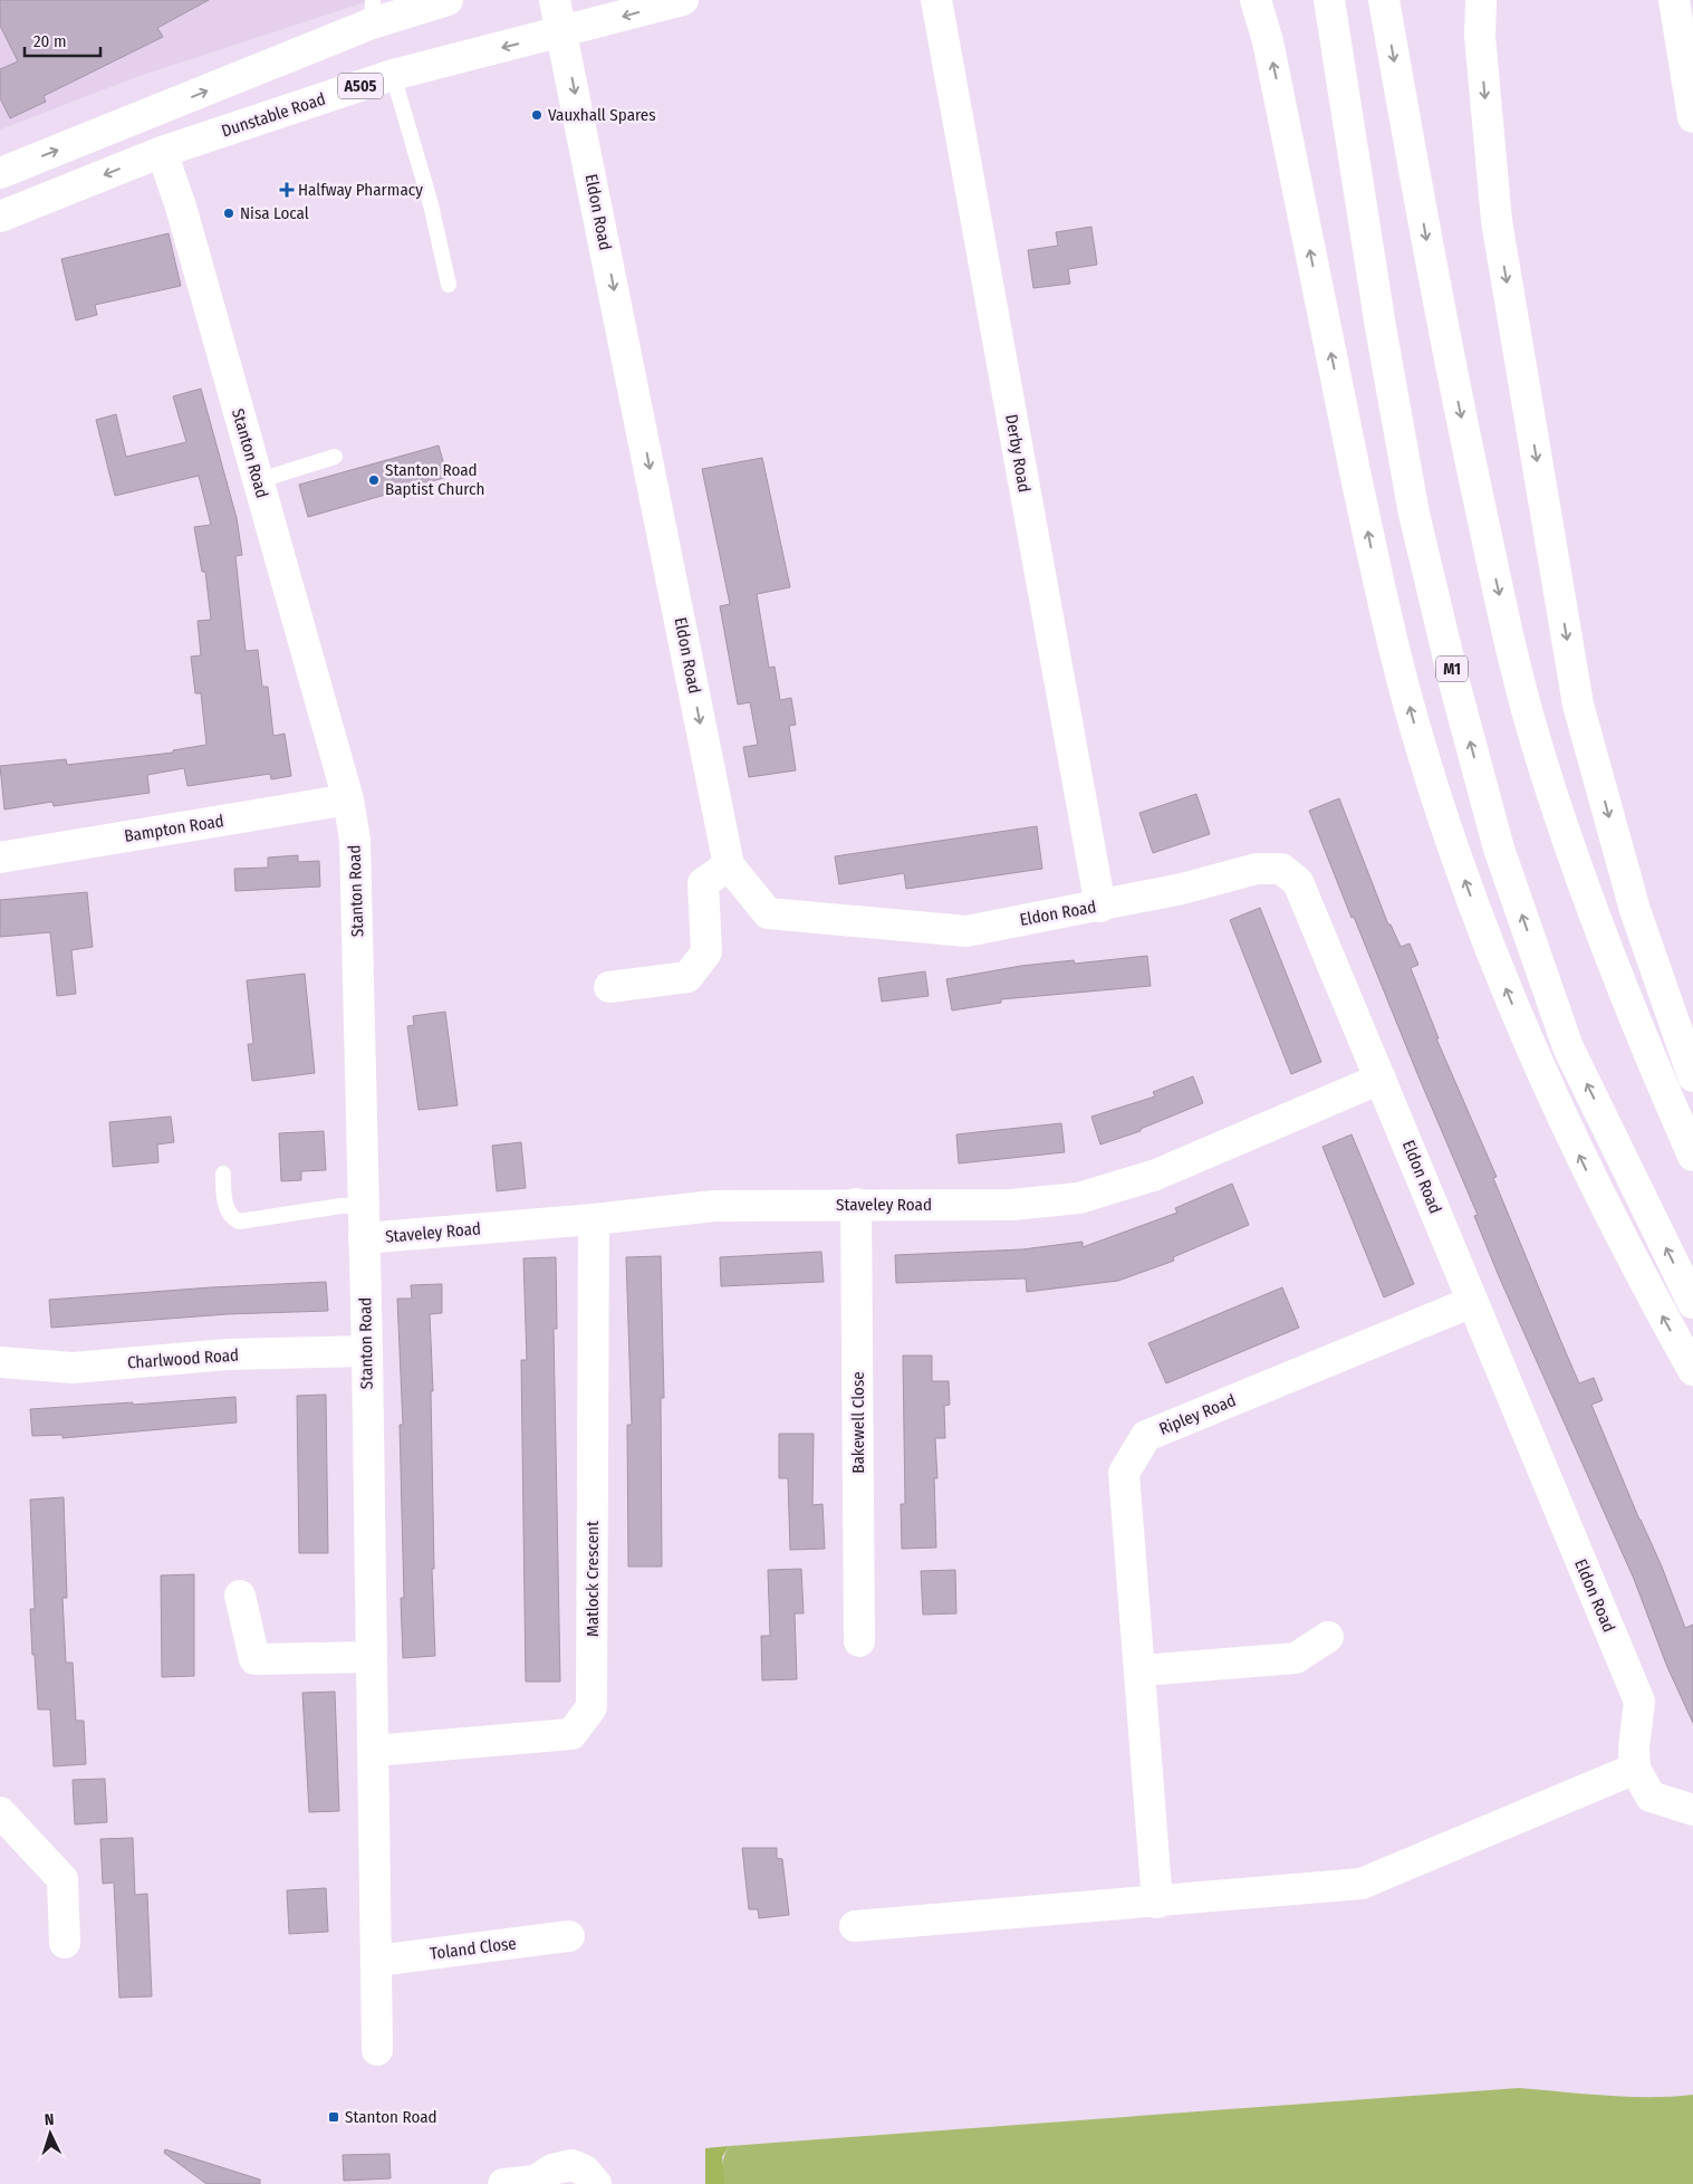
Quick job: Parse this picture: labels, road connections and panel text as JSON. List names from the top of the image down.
{
  "streets": {
    "main road": [
      "A505",
      "Dunstable Road",
      "Eldon Road",
      "Stanton Road",
      "Derby Road",
      "M1",
      "Bampton Road",
      "Staveley Road",
      "Charlwood Road",
      "Ripley Road",
      "Bakewell Close",
      "Matlock Crescent",
      "Toland Close"
    ]
  },
  "crossings": [
    ["Dunstable Road", "Eldon Road"],
    ["Dunstable Road", "Stanton Road"],
    ["Eldon Road", "Derby Road"],
    ["Eldon Road", "Staveley Road"],
    ["Eldon Road", "Ripley Road"],
    ["Stanton Road", "Bampton Road"],
    ["Stanton Road", "Staveley Road"],
    ["Stanton Road", "Charlwood Road"],
    ["Stanton Road", "Matlock Crescent"],
    ["Stanton Road", "Toland Close"],
    ["Staveley Road", "Bakewell Close"],
    ["Staveley Road", "Matlock Crescent"]
  ],
  "places": {
    "other": ["Vauxhall Spares", "Nisa Local", "Stanton Road Baptist Church"],
    "health": ["Halfway Pharmacy"],
    "transit": ["Stanton Road"]
  },
  "scale_bar": "20 m",
  "north": "top"
}
